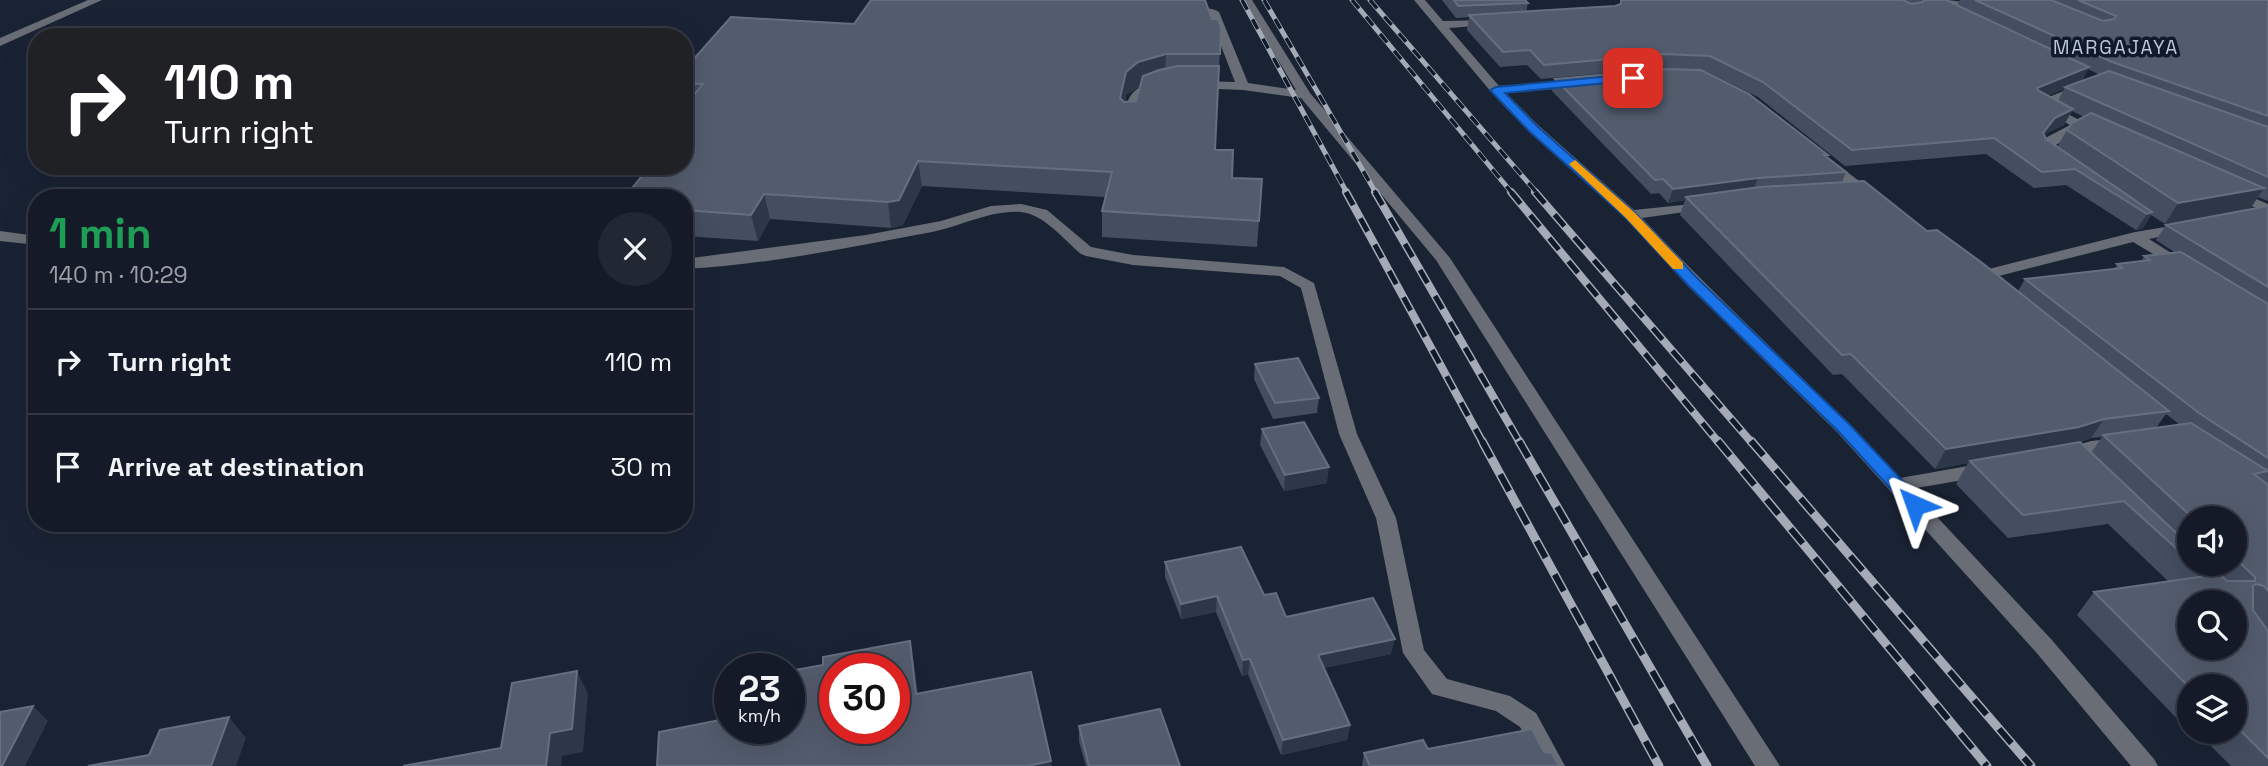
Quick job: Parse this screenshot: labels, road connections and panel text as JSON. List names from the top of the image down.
{
  "districts": ["MARGAJAYA"],
  "page": {
    "turn": ["110 m", "Turn right"],
    "heading": ["1 min", "140 m · 10:29"],
    "list": [
      {
        "name": "Turn right",
        "value": "110 m"
      },
      {
        "name": "Arrive at destination",
        "value": "30 m"
      }
    ],
    "speed": "23 km/h",
    "limit": "30"
  }
}
